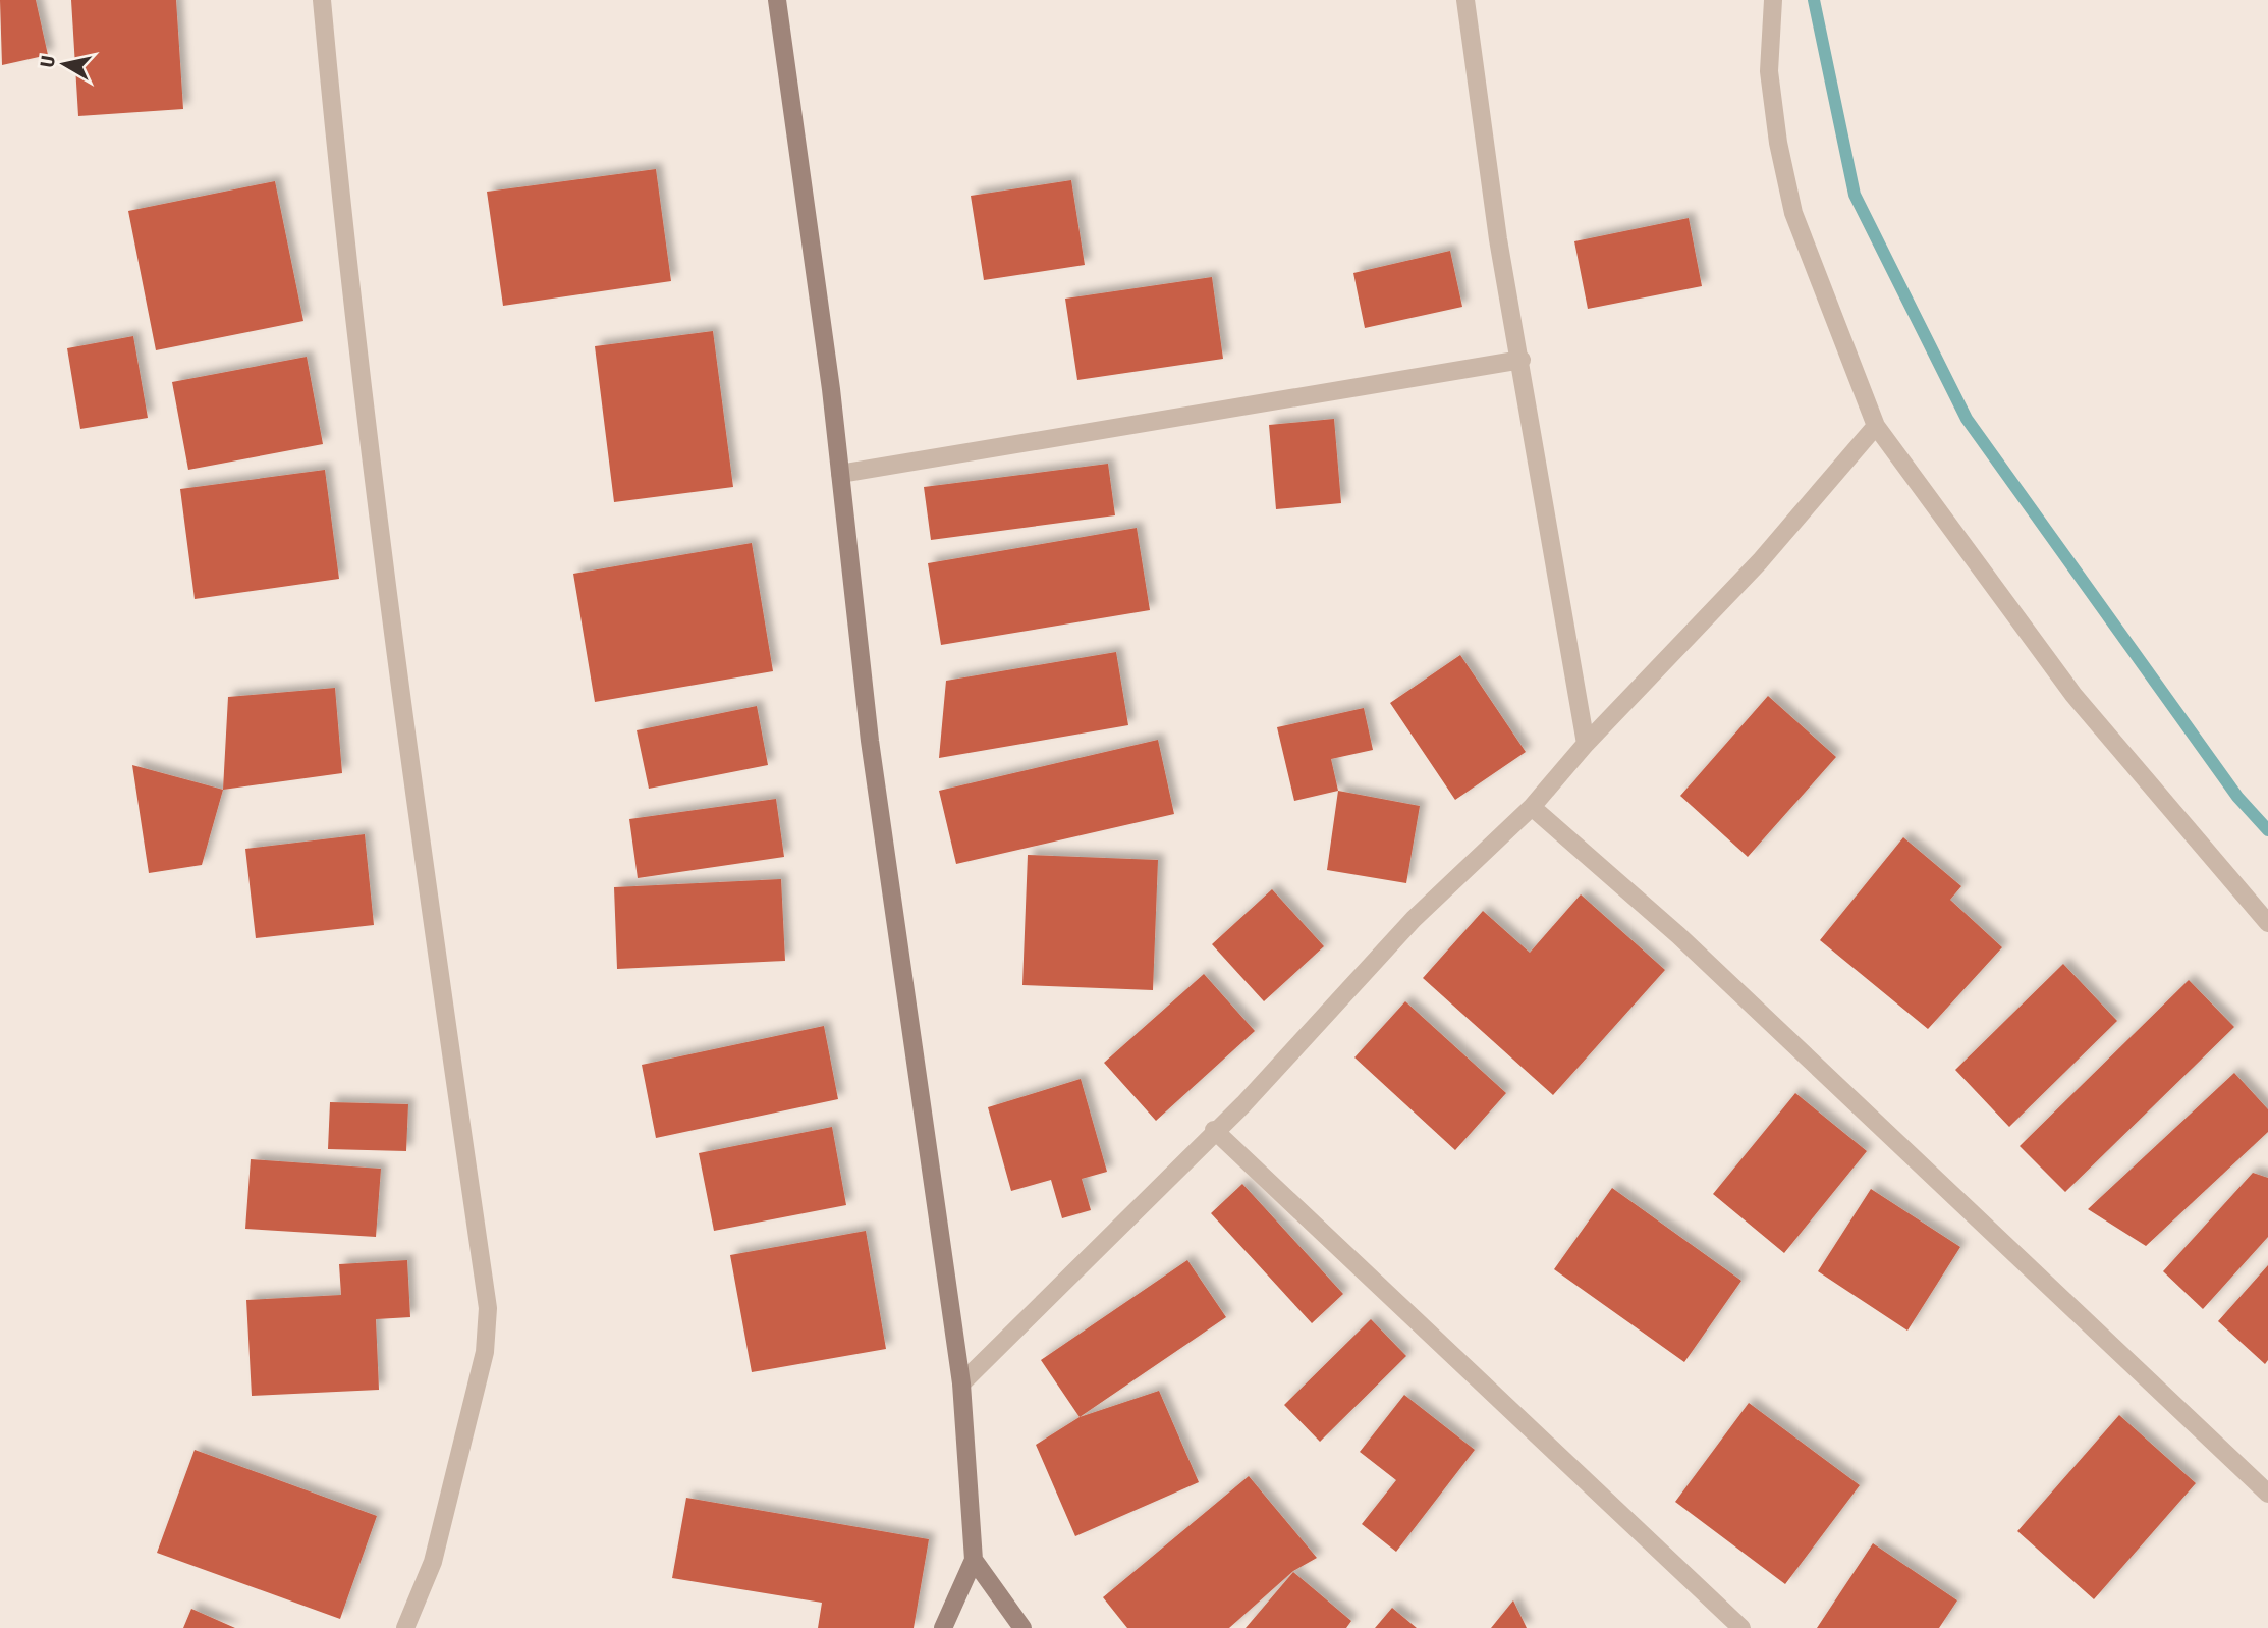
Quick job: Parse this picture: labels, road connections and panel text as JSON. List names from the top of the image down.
{
  "north": "left"
}
